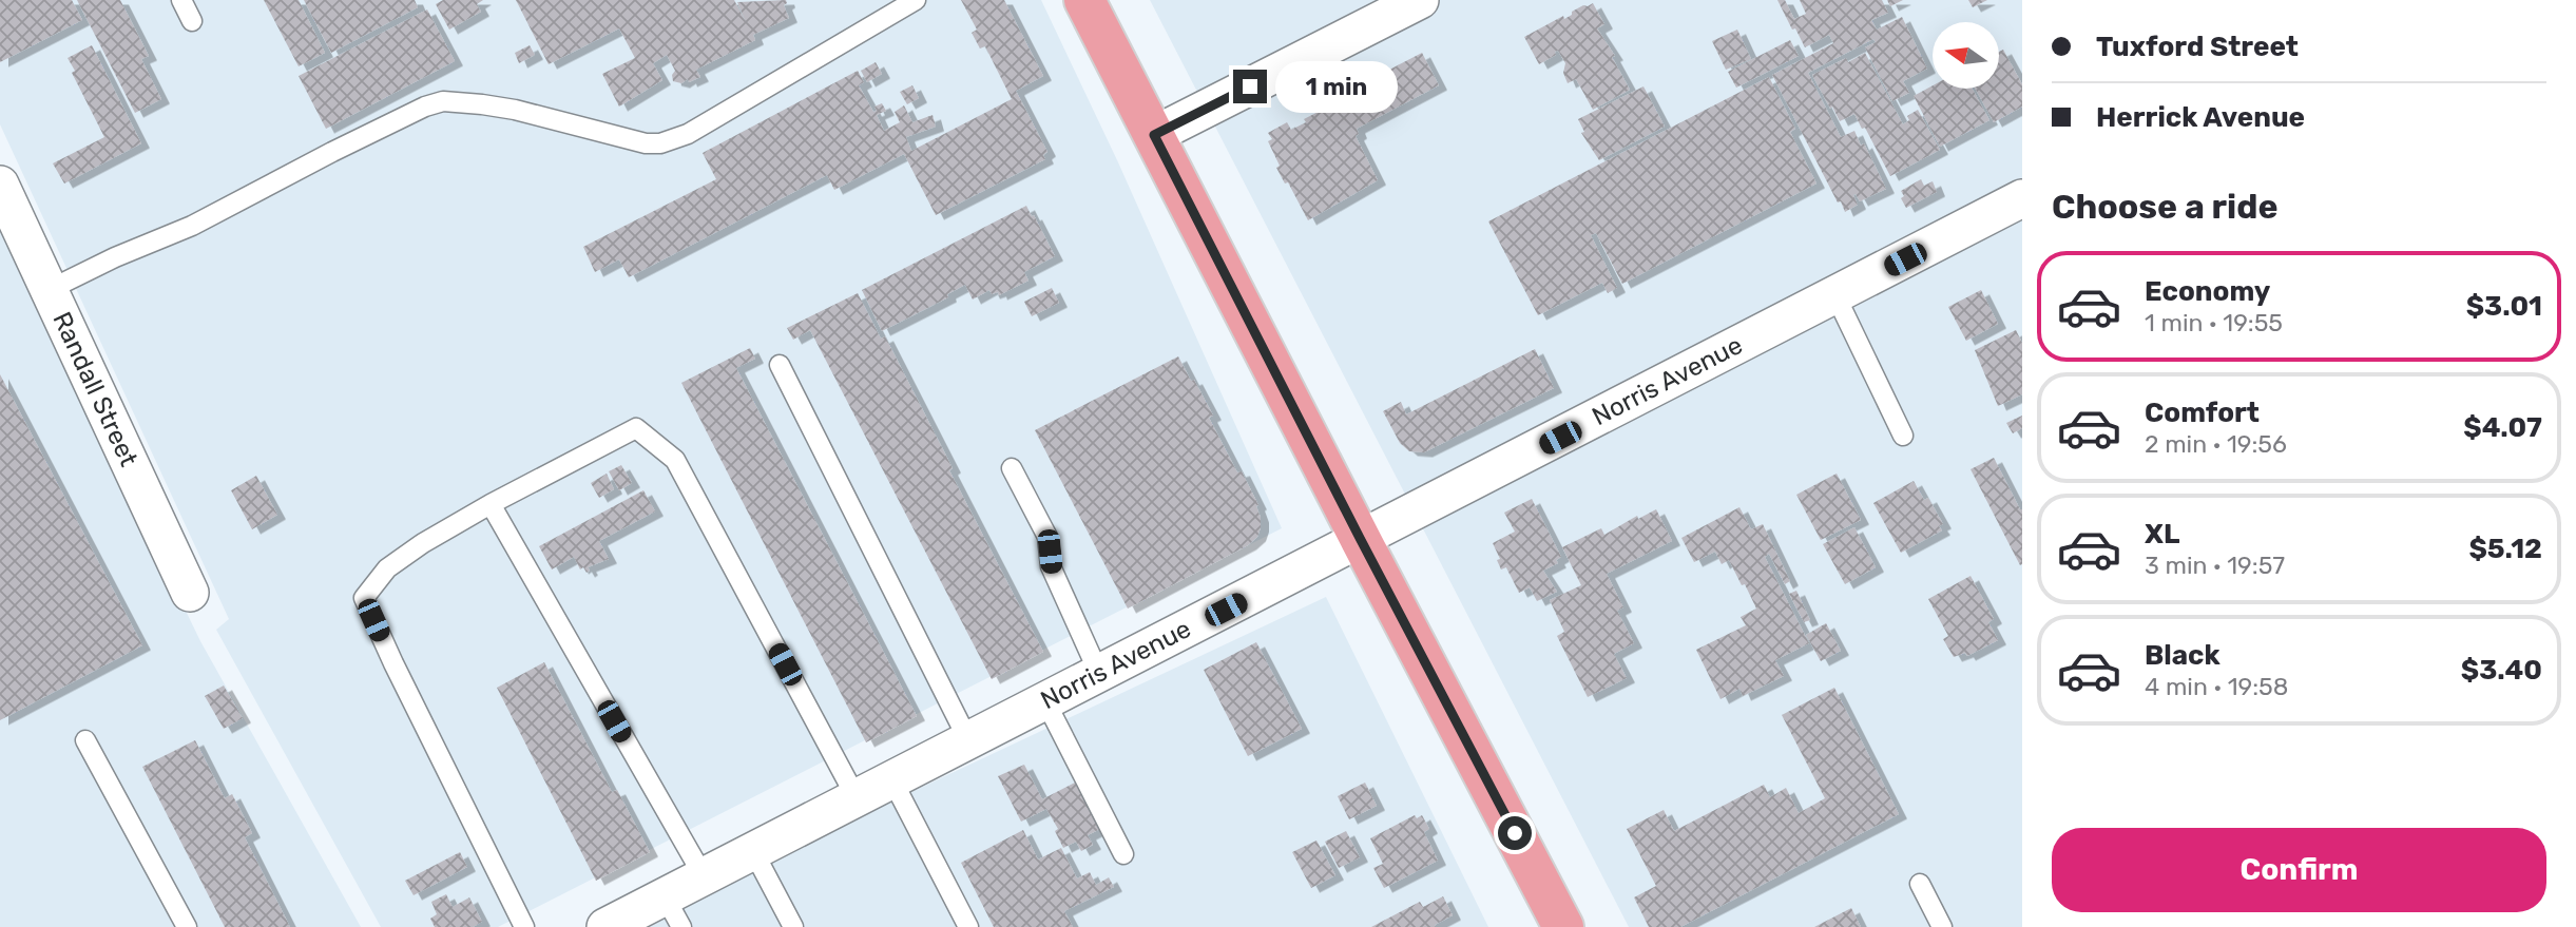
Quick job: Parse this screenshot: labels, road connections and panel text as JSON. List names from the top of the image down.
{
  "streets": {
    "street": ["Norris Avenue", "Randall Street"]
  },
  "north": "left",
  "page": {
    "banner": ["Tuxford Street", "Herrick Avenue"],
    "bubble": "1 min",
    "heading": "Choose a ride",
    "list": [
      {
        "name": "Economy",
        "note": "1 min · 19:55",
        "value": "$3.01"
      },
      {
        "name": "Comfort",
        "note": "2 min · 19:56",
        "value": "$4.07"
      },
      {
        "name": "XL",
        "note": "3 min · 19:57",
        "value": "$5.12"
      },
      {
        "name": "Black",
        "note": "4 min · 19:58",
        "value": "$3.40"
      }
    ],
    "buttons": "Confirm"
  }
}
